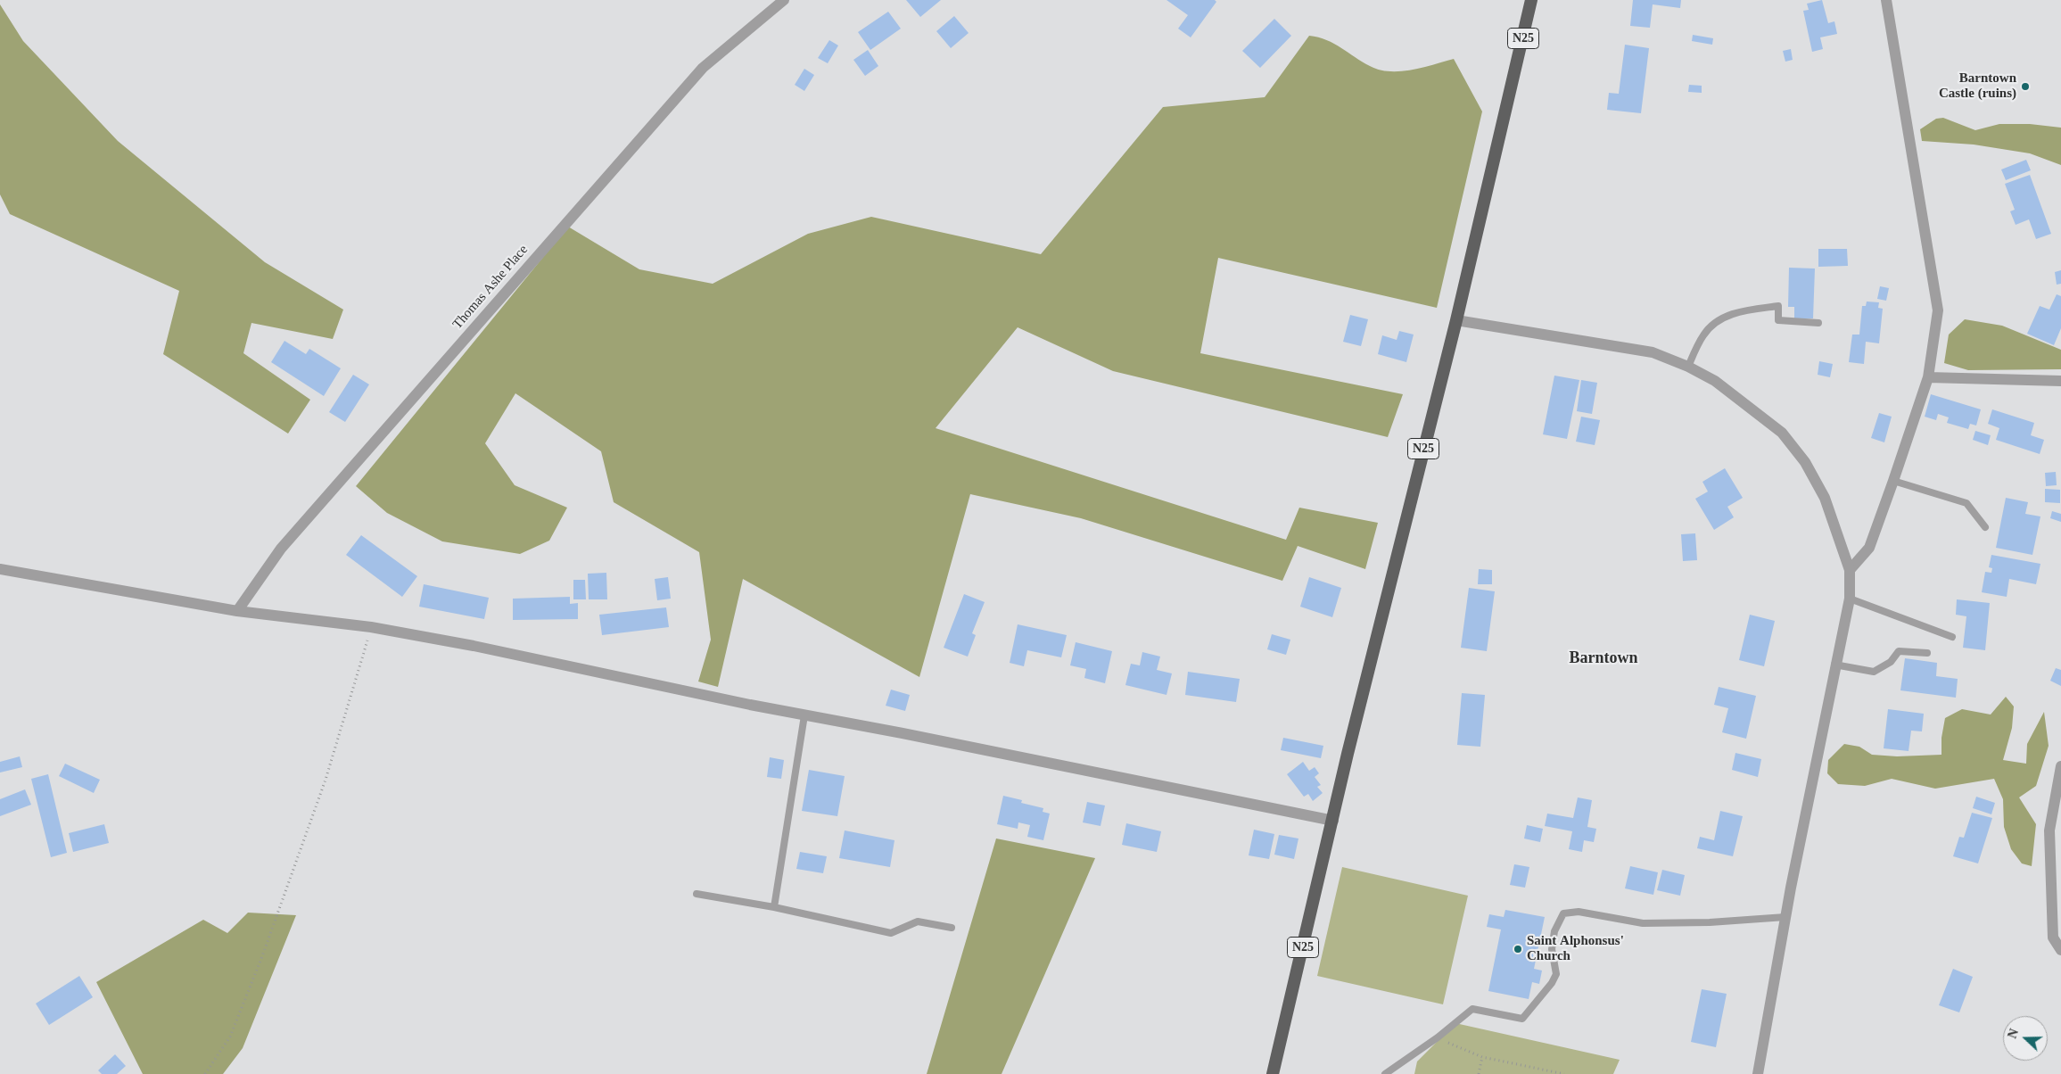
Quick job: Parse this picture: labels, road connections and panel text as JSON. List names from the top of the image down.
{
  "streets": {
    "highway": ["N25"],
    "street": ["Thomas Ashe Place"]
  },
  "districts": ["Barntown"],
  "places": ["Barntown Castle (ruins)", "Saint Alphonsus' Church"],
  "north": "left"
}
